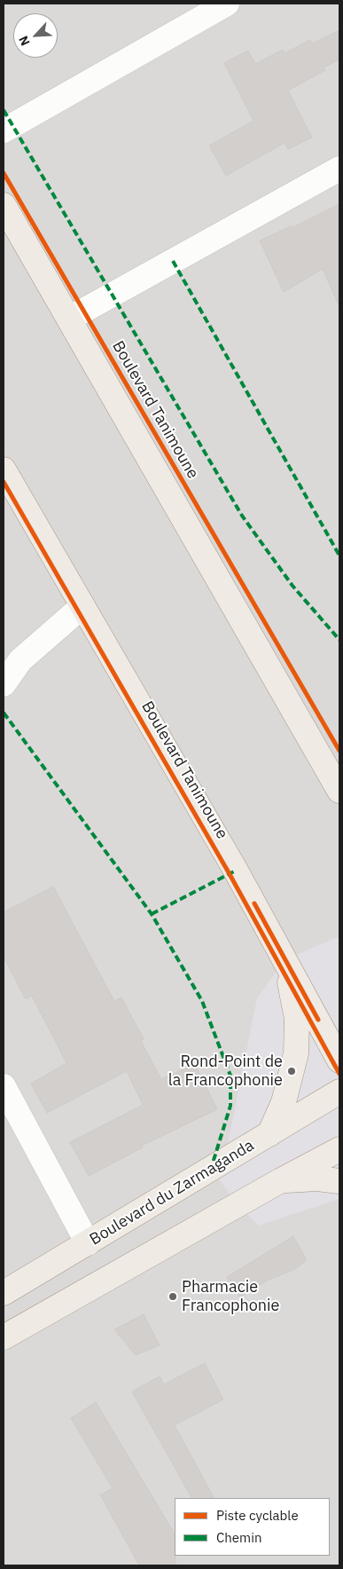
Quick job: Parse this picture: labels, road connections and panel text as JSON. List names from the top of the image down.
{
  "streets": {
    "main road": ["Boulevard Tanimoune", "Boulevard du Zarmaganda"]
  },
  "places": ["Rond-Point de la Francophonie", "Pharmacie Francophonie"],
  "legend": ["Piste cyclable", "Chemin"],
  "north": "bottom left"
}
